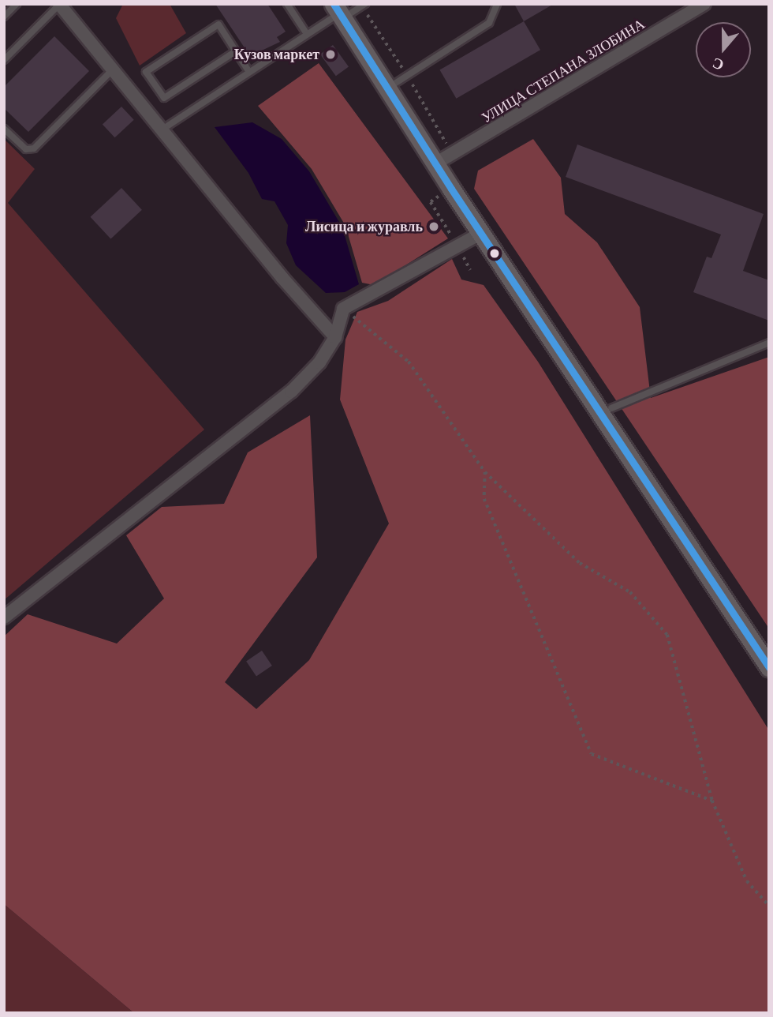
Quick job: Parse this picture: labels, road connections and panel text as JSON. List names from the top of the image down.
{
  "streets": {
    "street": ["УЛИЦА СТЕПАНА ЗЛОБИНА"]
  },
  "places": ["Кузов маркет", "Лисица и журавль"],
  "north": "bottom"
}
